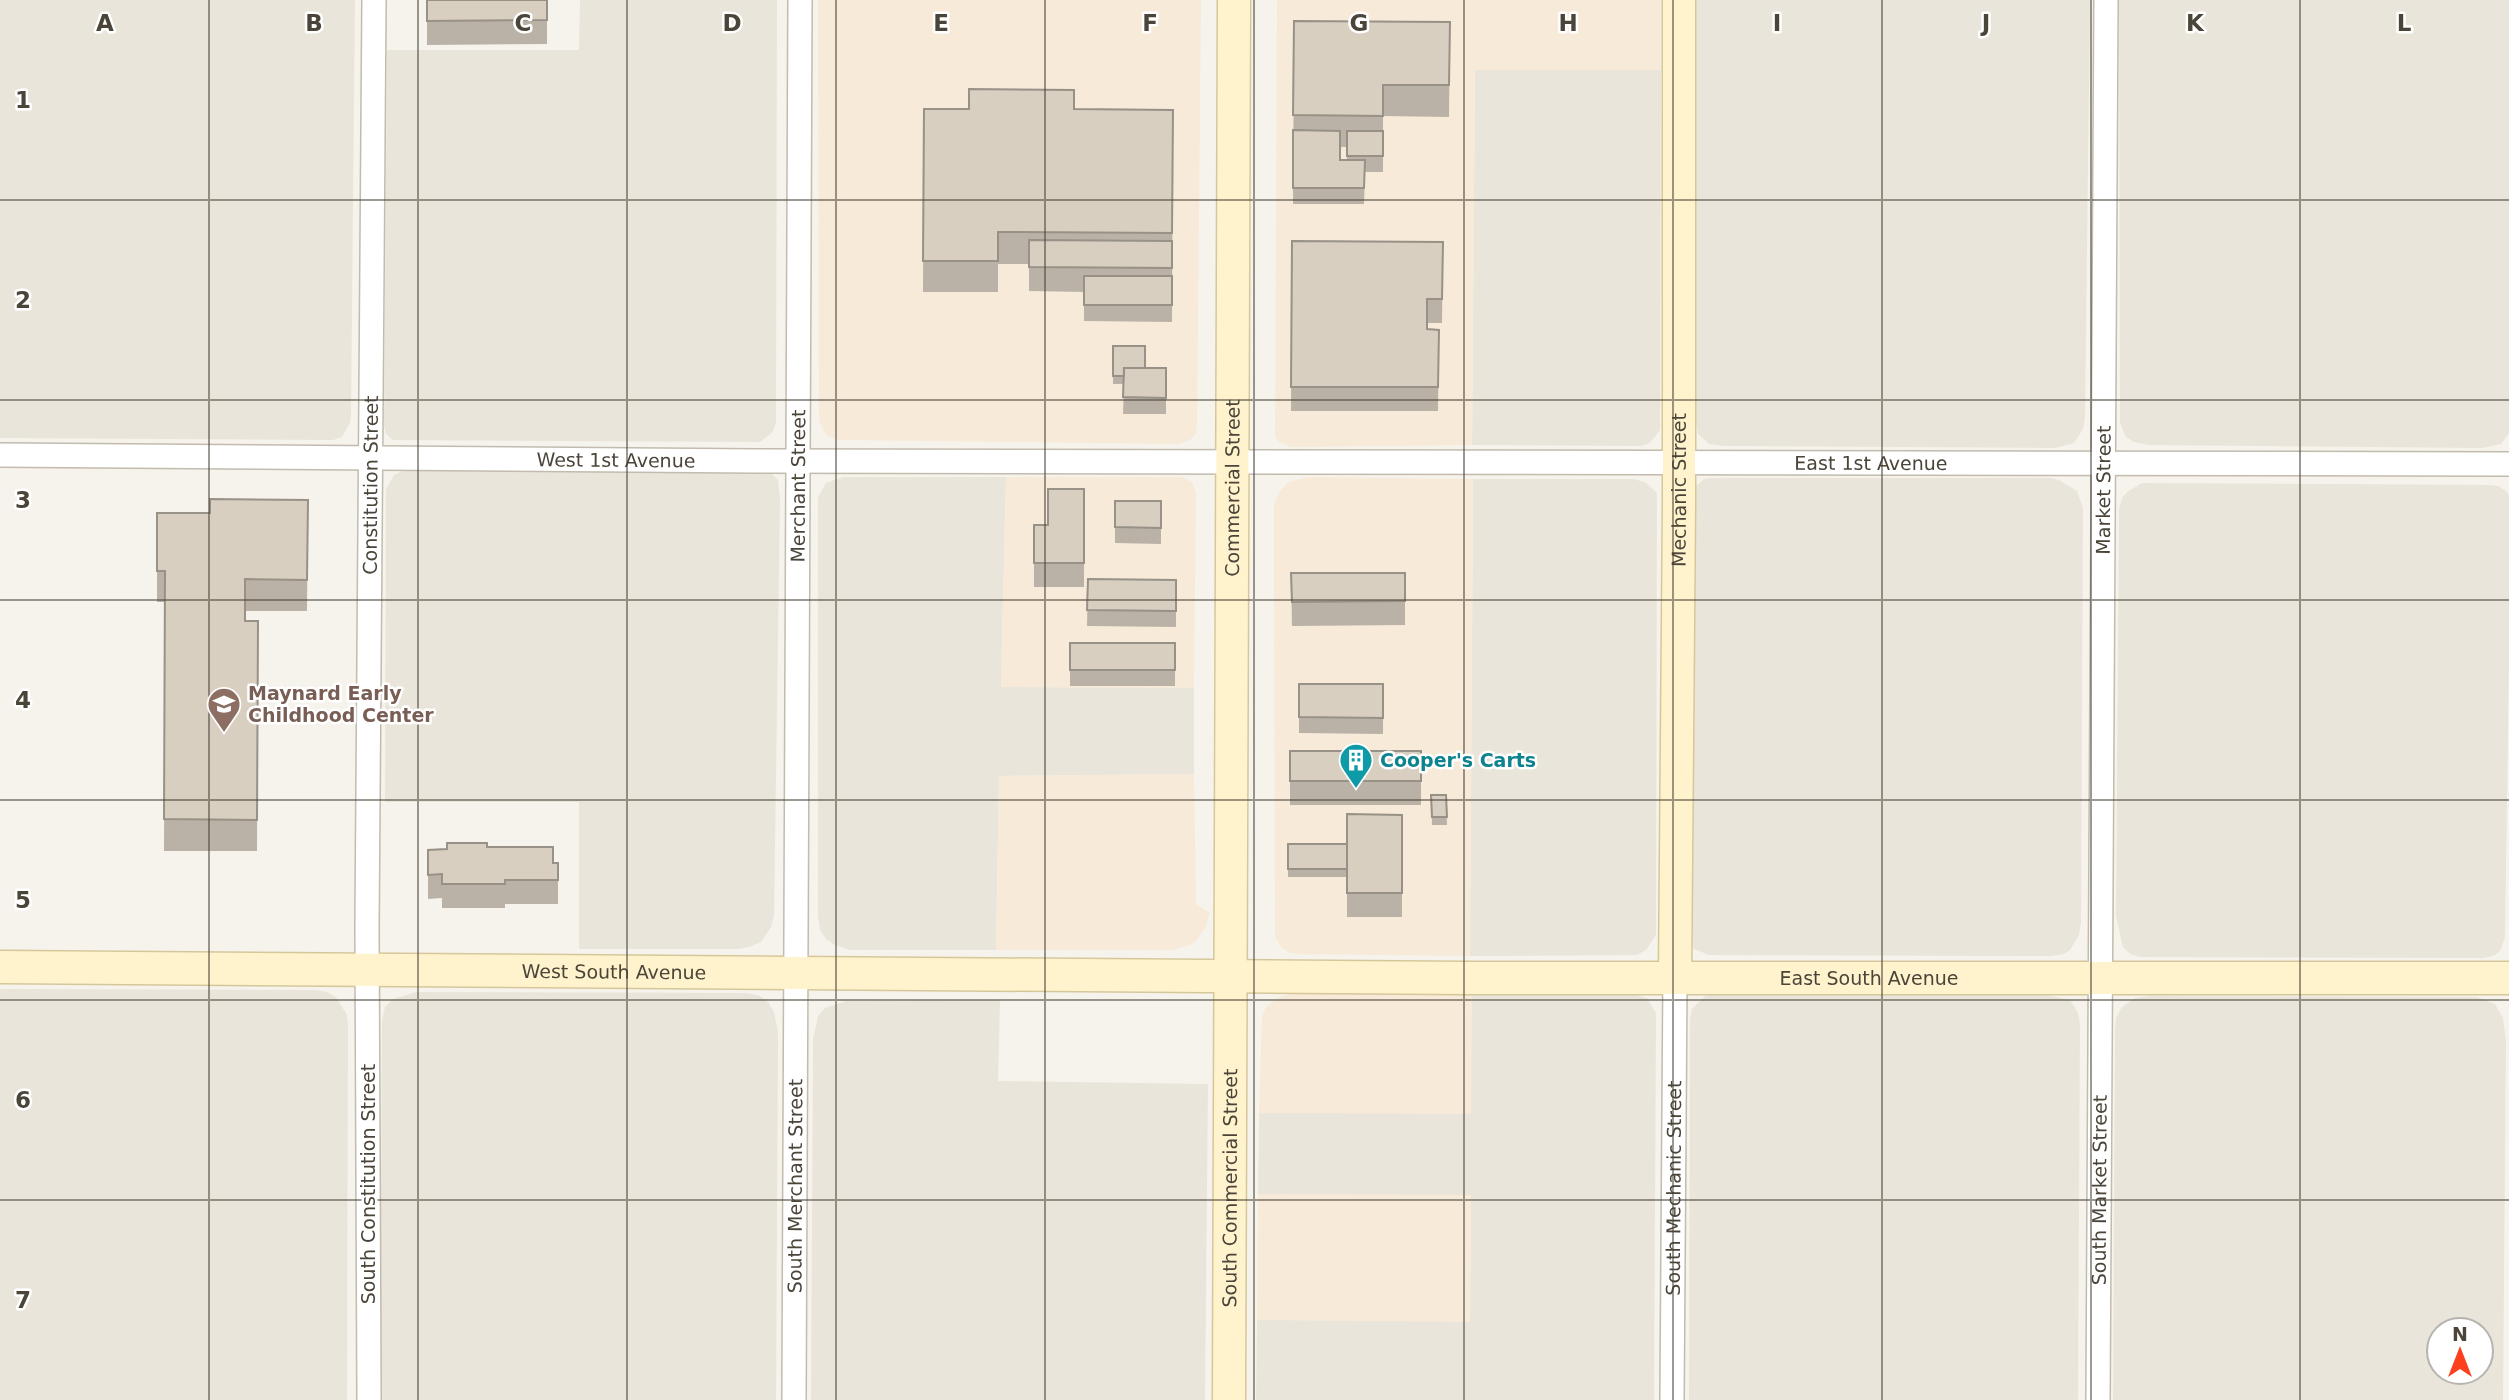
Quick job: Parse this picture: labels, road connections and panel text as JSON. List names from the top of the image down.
{
  "streets": {
    "main road": [
      "Commercial Street",
      "Mechanic Street",
      "West South Avenue",
      "East South Avenue",
      "South Commercial Street"
    ],
    "street": [
      "West 1st Avenue",
      "East 1st Avenue",
      "Constitution Street",
      "Merchant Street",
      "Market Street",
      "South Constitution Street",
      "South Merchant Street",
      "South Mechanic Street",
      "South Market Street"
    ]
  },
  "crossings": [
    ["West 1st Avenue", "East 1st Avenue"],
    ["West 1st Avenue", "Constitution Street"],
    ["West 1st Avenue", "Merchant Street"],
    ["West 1st Avenue", "Commercial Street"],
    ["East 1st Avenue", "Commercial Street"],
    ["East 1st Avenue", "Mechanic Street"],
    ["East 1st Avenue", "Market Street"],
    ["Constitution Street", "West South Avenue"],
    ["Constitution Street", "South Constitution Street"],
    ["Merchant Street", "West South Avenue"],
    ["Merchant Street", "South Merchant Street"],
    ["Commercial Street", "West South Avenue"],
    ["Commercial Street", "East South Avenue"],
    ["Commercial Street", "South Commercial Street"],
    ["Mechanic Street", "East South Avenue"],
    ["Mechanic Street", "South Mechanic Street"],
    ["Market Street", "East South Avenue"],
    ["Market Street", "South Market Street"],
    ["West South Avenue", "East South Avenue"],
    ["West South Avenue", "South Constitution Street"],
    ["West South Avenue", "South Merchant Street"],
    ["West South Avenue", "South Commercial Street"],
    ["East South Avenue", "South Commercial Street"],
    ["East South Avenue", "South Mechanic Street"],
    ["East South Avenue", "South Market Street"]
  ],
  "places": {
    "school or university": ["Maynard Early Childhood Center"],
    "building": ["Cooper's Carts"]
  },
  "north": "top",
  "grid": {
    "columns": [
      "A",
      "B",
      "C",
      "D",
      "E",
      "F",
      "G",
      "H",
      "I",
      "J",
      "K",
      "L"
    ],
    "rows": [
      "1",
      "2",
      "3",
      "4",
      "5",
      "6",
      "7"
    ]
  }
}
